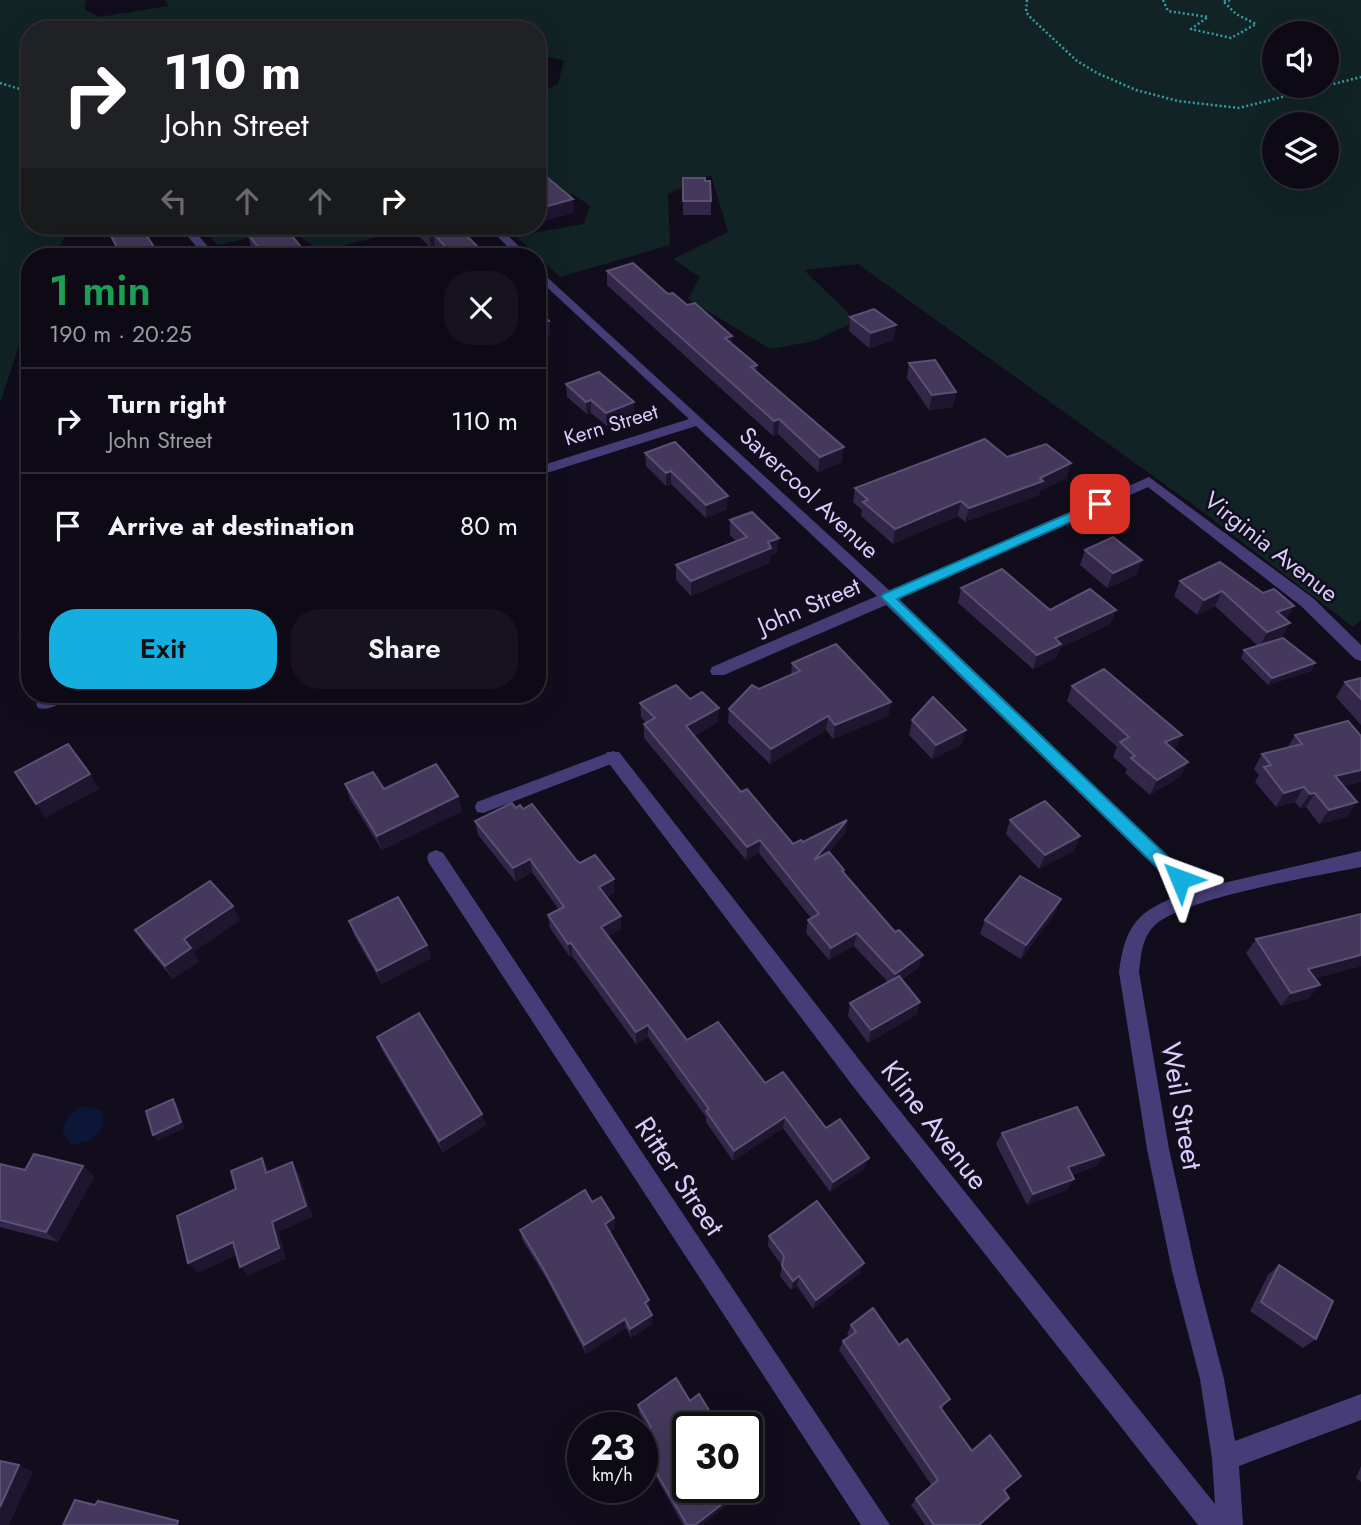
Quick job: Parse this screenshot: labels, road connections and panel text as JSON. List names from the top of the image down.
{
  "streets": {
    "street": [
      "Kern Street",
      "Savercool Avenue",
      "Virginia Avenue",
      "John Street",
      "Weil Street",
      "Kline Avenue",
      "Ritter Street"
    ]
  },
  "crossings": [
    ["Kern Street", "Savercool Avenue"],
    ["Savercool Avenue", "John Street"],
    ["Savercool Avenue", "Weil Street"],
    ["Virginia Avenue", "John Street"]
  ],
  "page": {
    "turn": ["110 m", "John Street"],
    "heading": ["1 min", "190 m · 20:25"],
    "list": [
      {
        "name": "Turn right",
        "note": "John Street",
        "value": "110 m"
      },
      {
        "name": "Arrive at destination",
        "value": "80 m"
      }
    ],
    "buttons": ["Exit", "Share"],
    "speed": "23 km/h",
    "limit": "30"
  }
}
